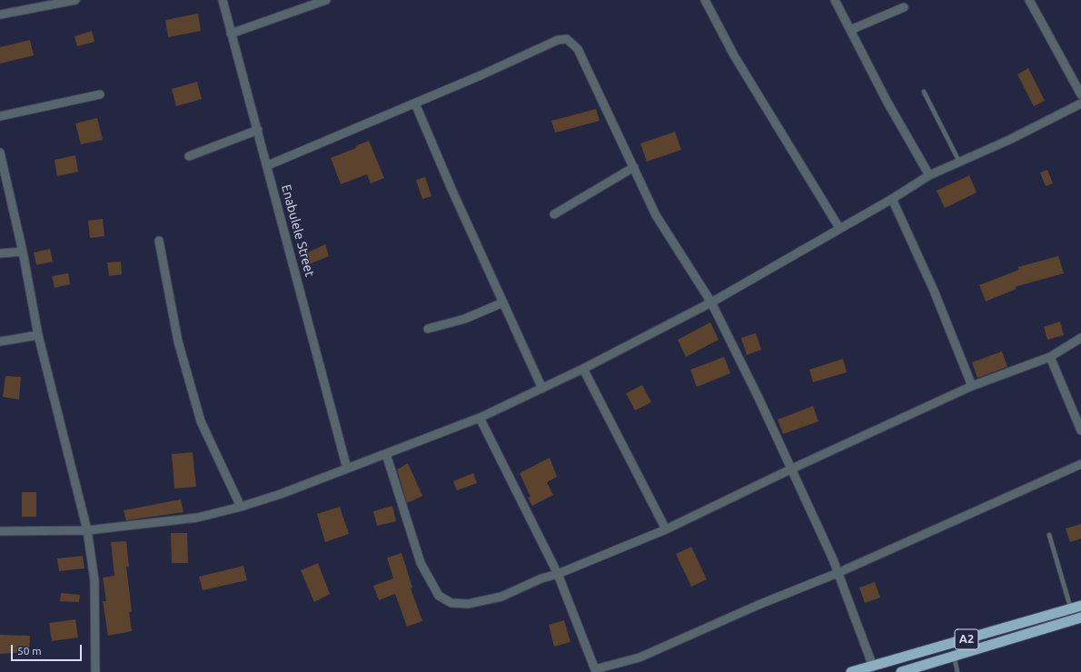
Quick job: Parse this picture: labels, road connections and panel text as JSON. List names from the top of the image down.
{
  "streets": {
    "highway": ["A2"],
    "street": ["Enabulele Street"]
  },
  "scale_bar": "50 m"
}
